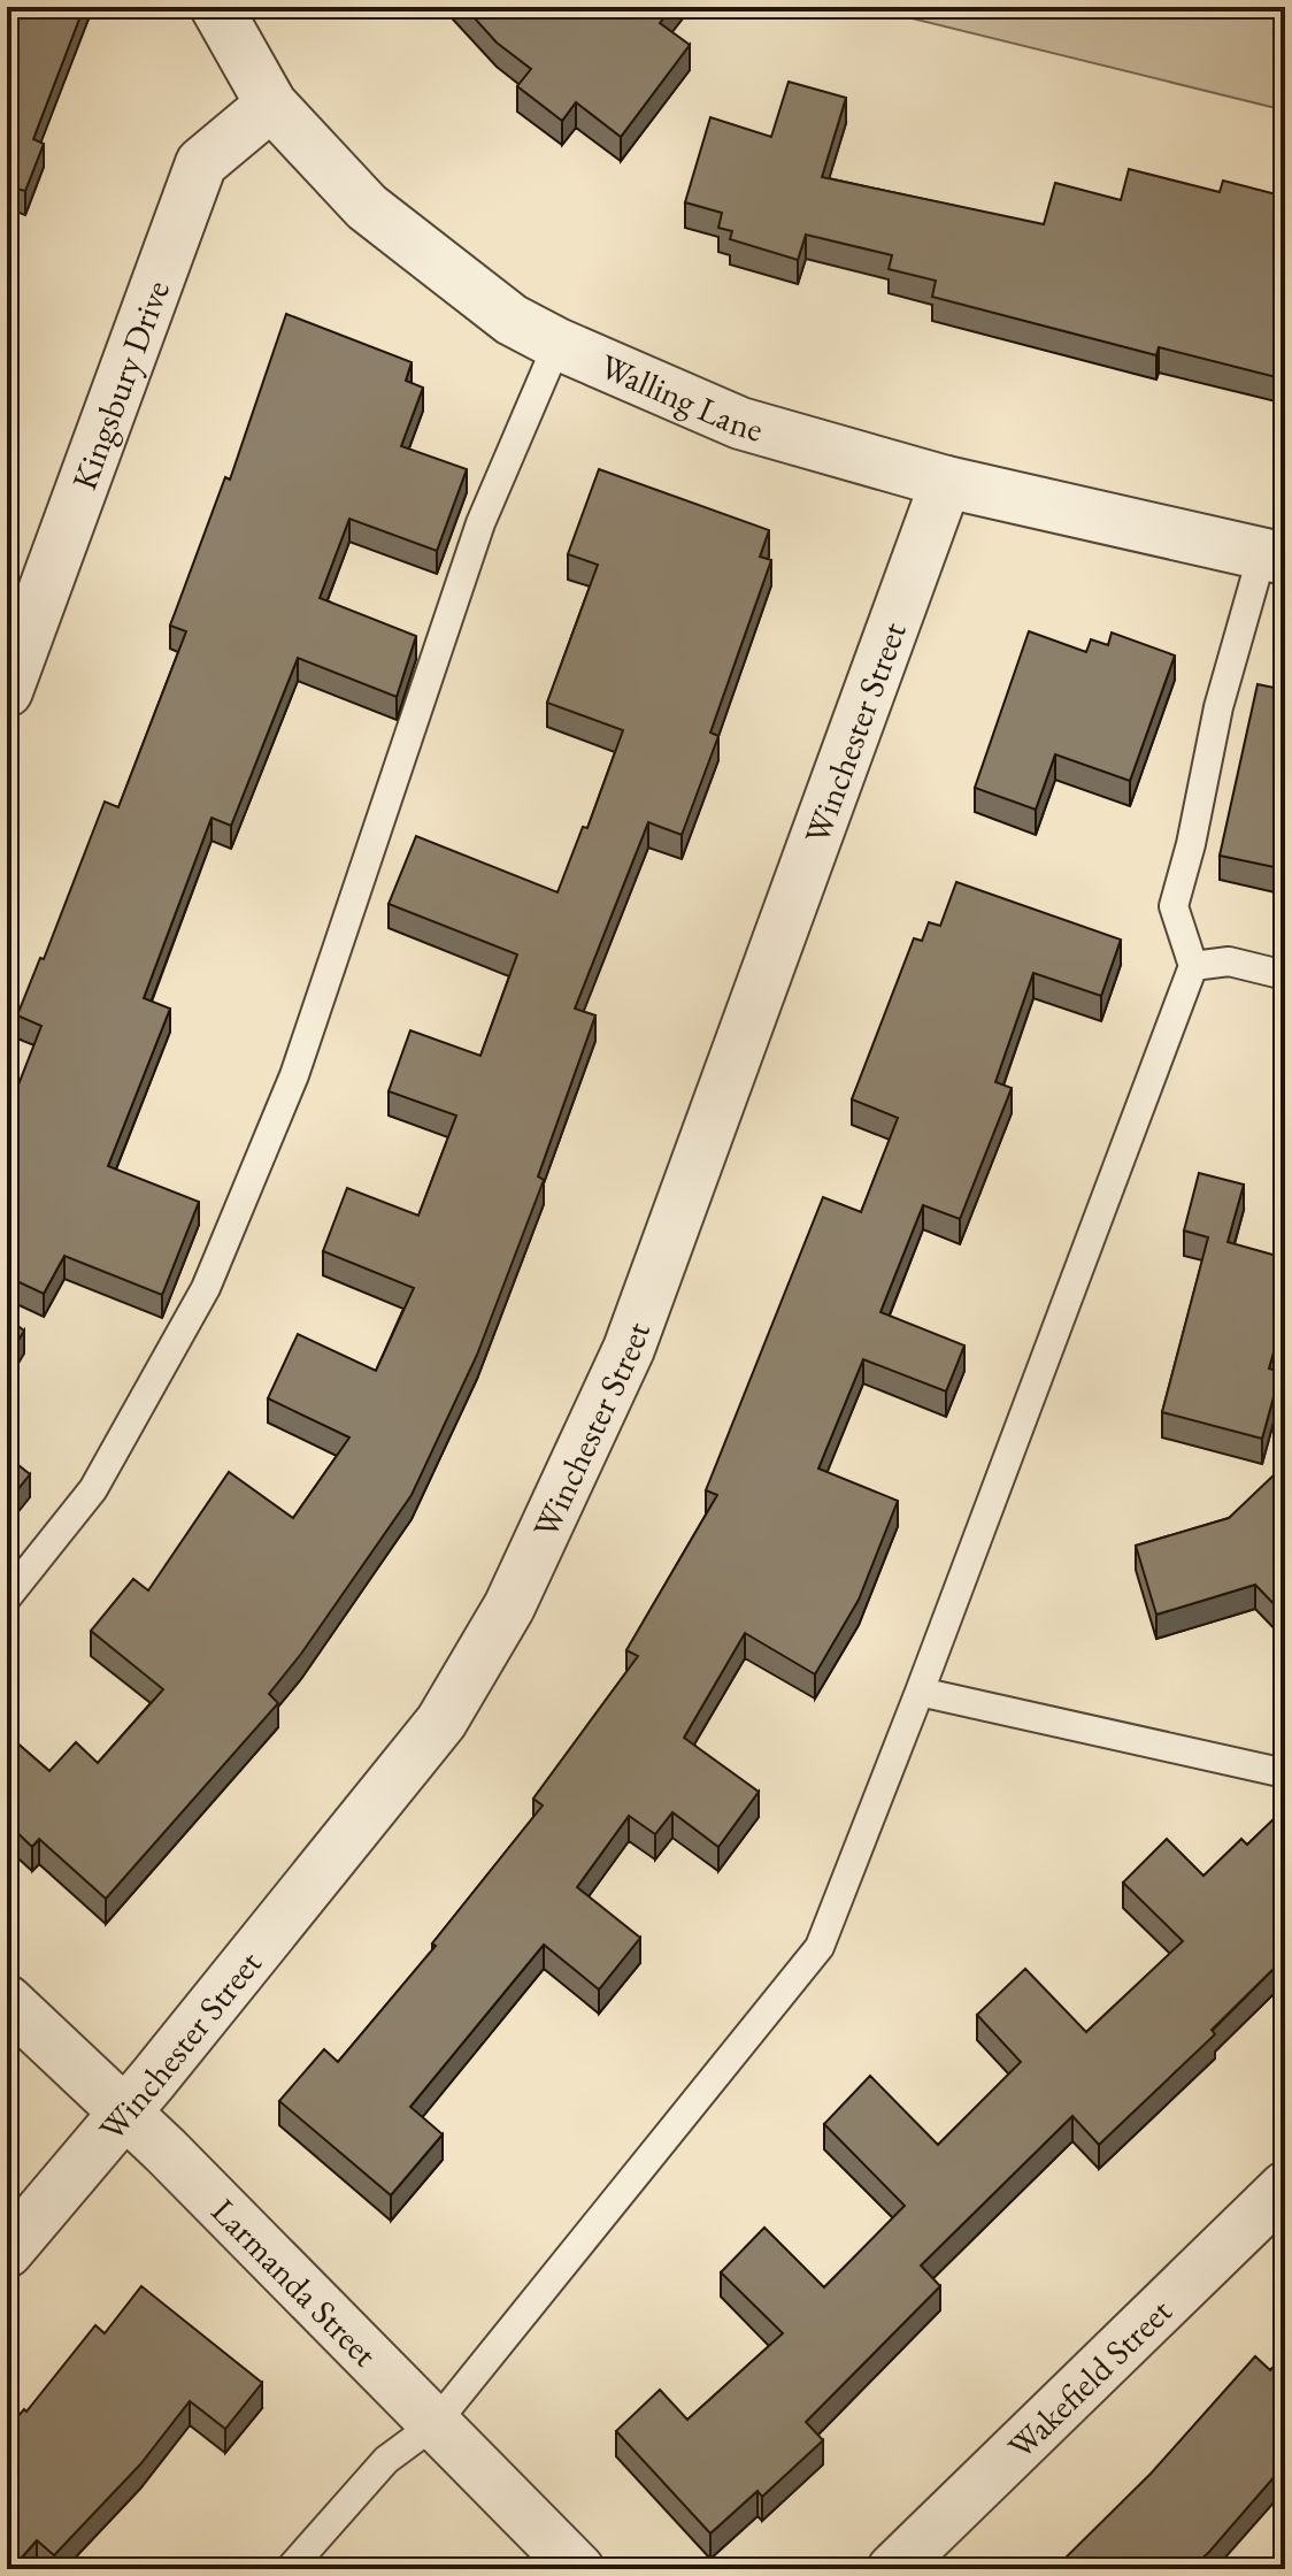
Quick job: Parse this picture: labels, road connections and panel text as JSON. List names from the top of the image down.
{
  "streets": {
    "street": [
      "Kingsbury Drive",
      "Walling Lane",
      "Winchester Street",
      "Larmanda Street",
      "Wakefield Street"
    ]
  },
  "crossings": [
    ["Kingsbury Drive", "Walling Lane"],
    ["Walling Lane", "Winchester Street"],
    ["Winchester Street", "Larmanda Street"]
  ]
}
